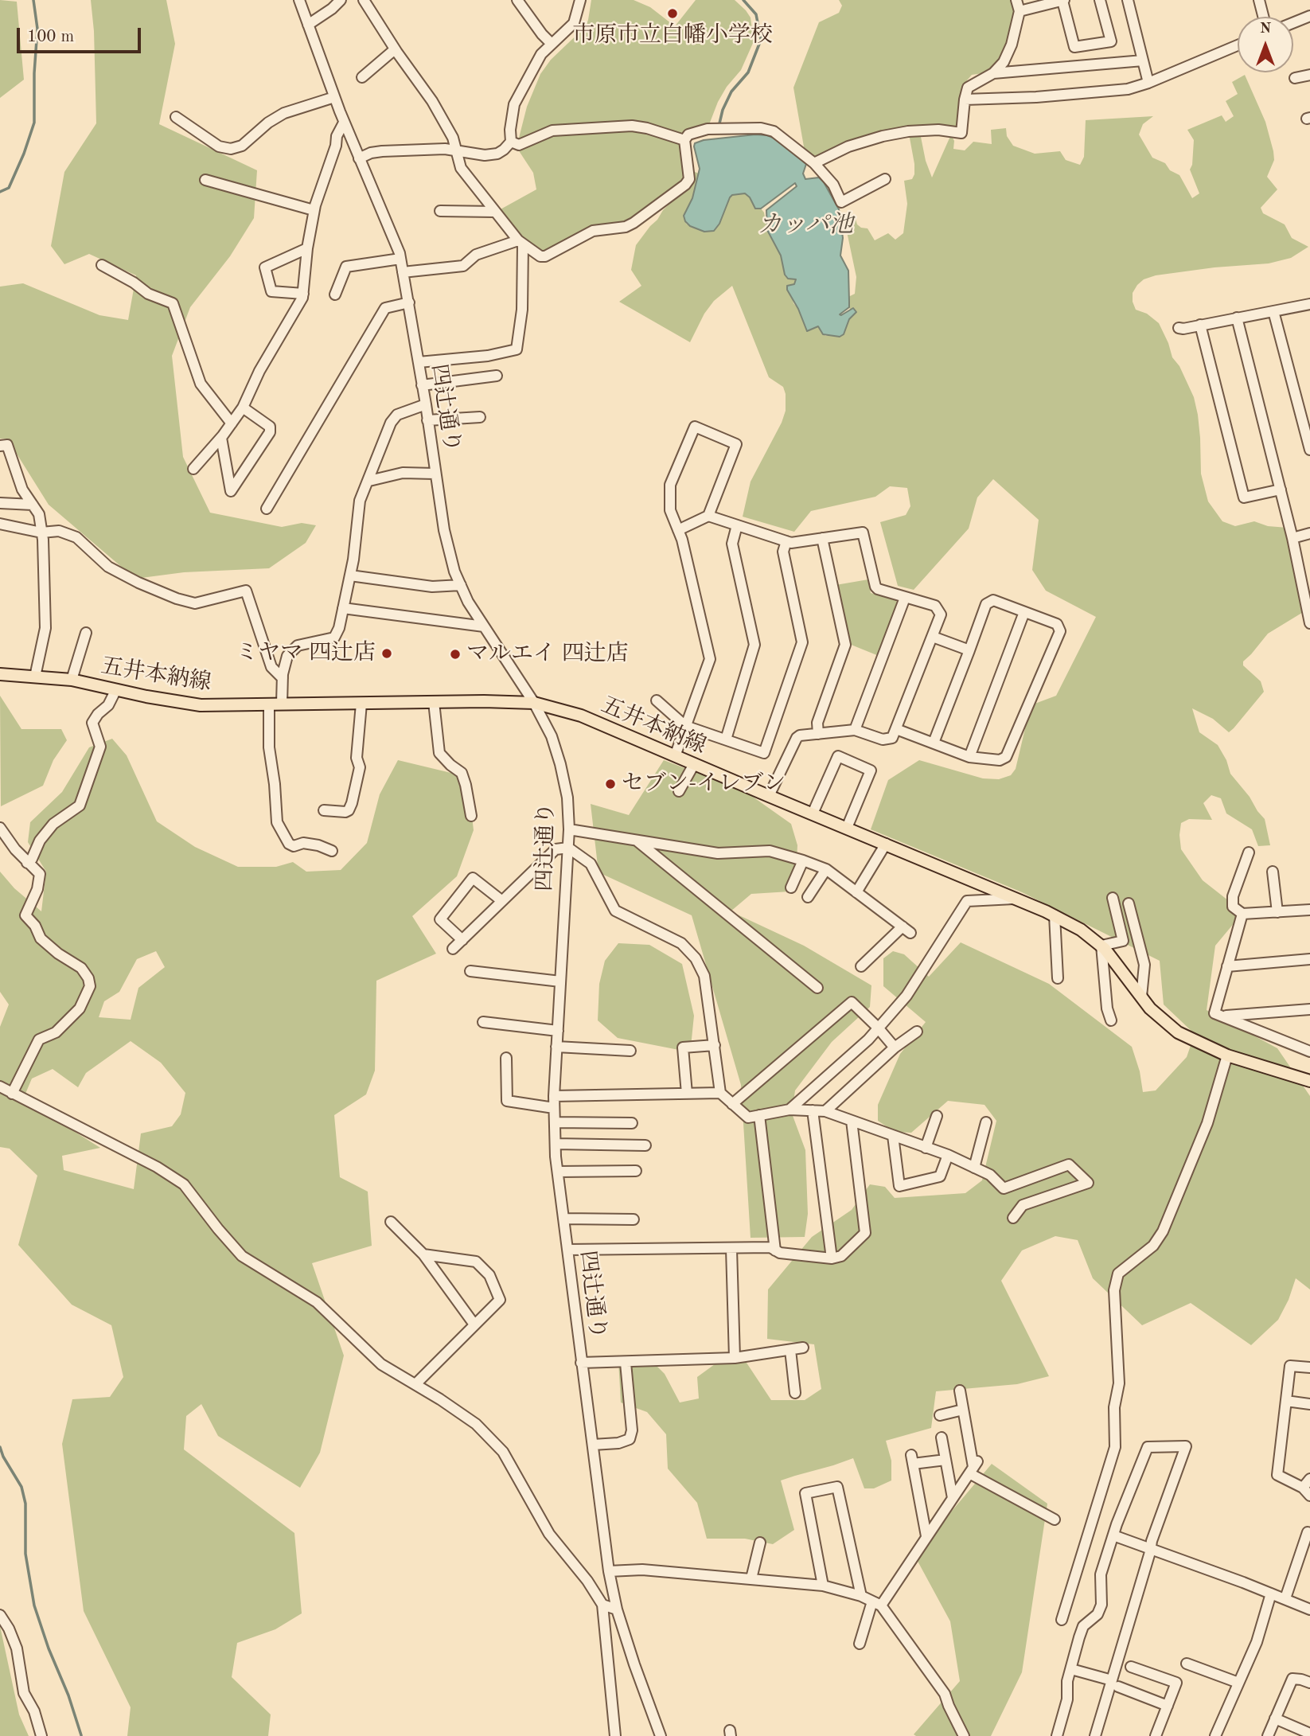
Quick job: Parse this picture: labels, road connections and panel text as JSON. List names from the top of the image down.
{
  "streets": {
    "main road": ["五井本納線"],
    "street": ["四辻通り"]
  },
  "crossings": [
    ["四辻通り", "五井本納線"]
  ],
  "water": ["カッパ池"],
  "places": [
    "市原市立白幡小学校",
    "ミヤマ 四辻店",
    "マルエイ 四辻店",
    "セブン-イレブン"
  ],
  "scale_bar": "100 m",
  "north": "top"
}
